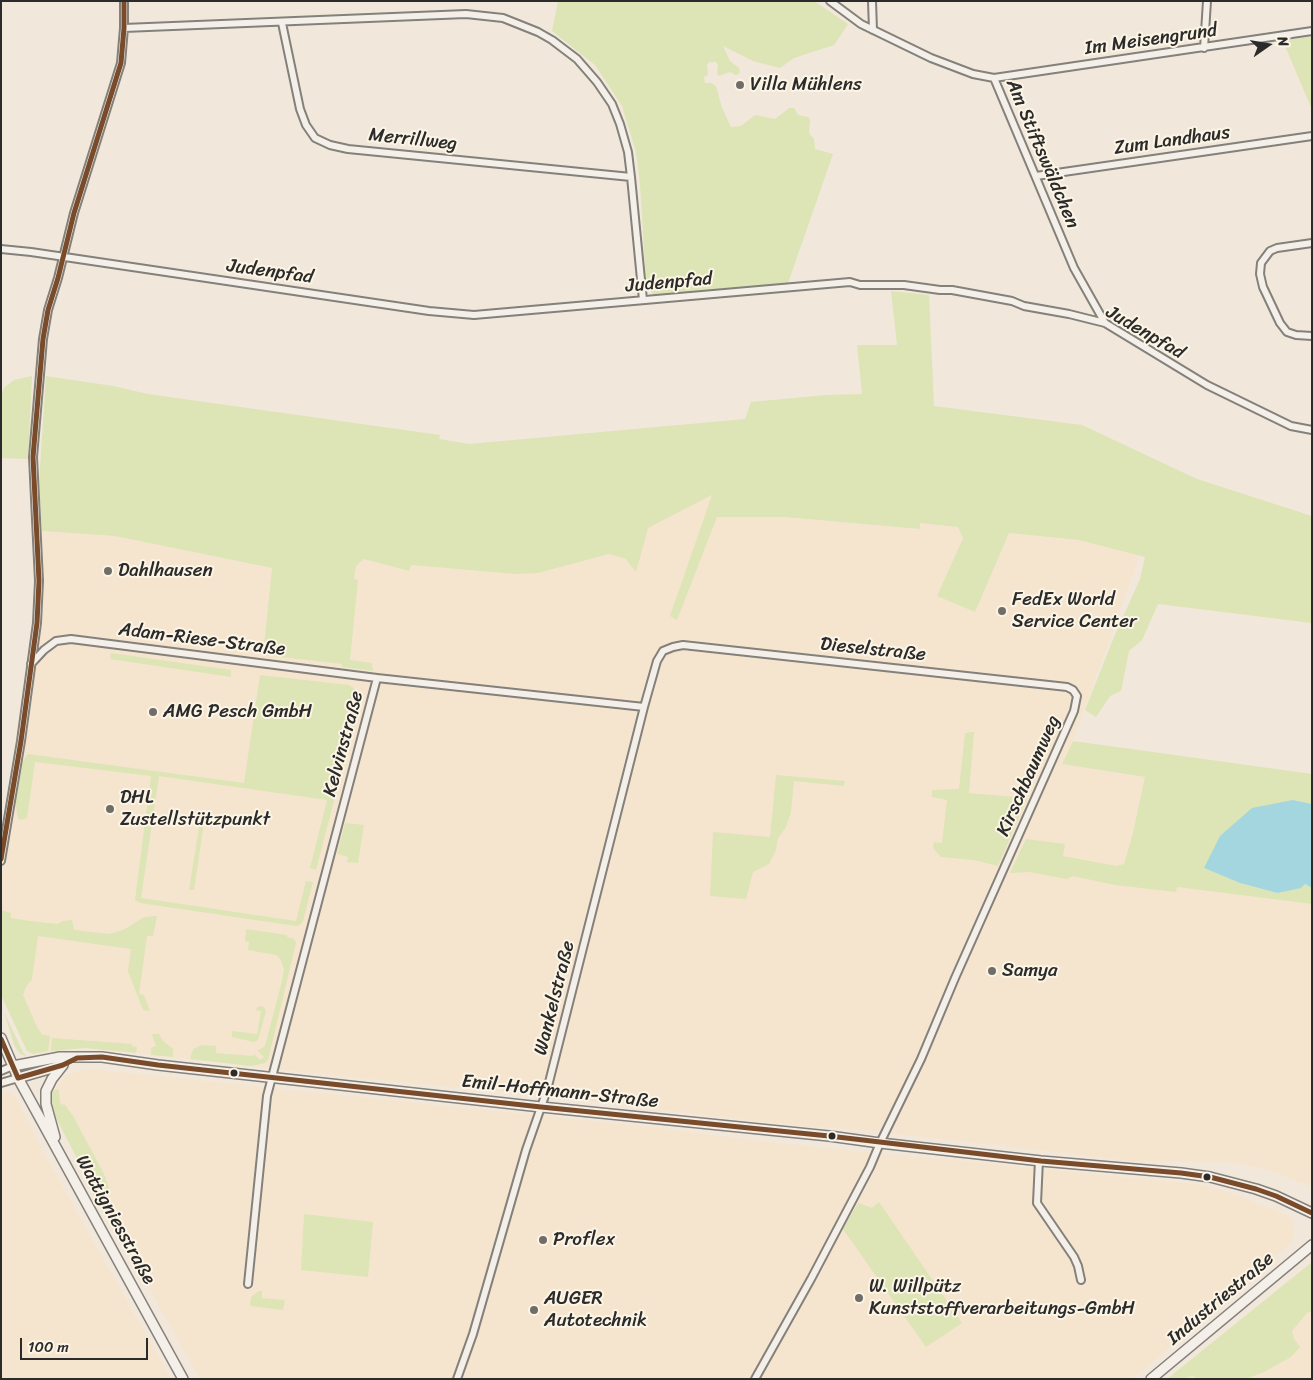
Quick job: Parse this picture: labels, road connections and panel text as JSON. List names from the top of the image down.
{
  "streets": {
    "street": [
      "Im Meisengrund",
      "Merrillweg",
      "Zum Landhaus",
      "Am Stiftswäldchen",
      "Judenpfad",
      "Adam-Riese-Straße",
      "Dieselstraße",
      "Kelvinstraße",
      "Kirschbaumweg",
      "Wankelstraße",
      "Emil-Hoffmann-Straße",
      "Wattigniesstraße",
      "Industriestraße"
    ]
  },
  "crossings": [
    ["Im Meisengrund", "Am Stiftswäldchen"],
    ["Zum Landhaus", "Am Stiftswäldchen"],
    ["Am Stiftswäldchen", "Judenpfad"],
    ["Adam-Riese-Straße", "Kelvinstraße"],
    ["Dieselstraße", "Kirschbaumweg"],
    ["Dieselstraße", "Wankelstraße"],
    ["Kelvinstraße", "Wankelstraße"],
    ["Kelvinstraße", "Emil-Hoffmann-Straße"],
    ["Kirschbaumweg", "Emil-Hoffmann-Straße"],
    ["Wankelstraße", "Emil-Hoffmann-Straße"],
    ["Emil-Hoffmann-Straße", "Wattigniesstraße"]
  ],
  "places": [
    "Villa Mühlens",
    "Dahlhausen",
    "FedEx World Service Center",
    "AMG Pesch GmbH",
    "DHL Zustellstützpunkt",
    "Samya",
    "Proflex",
    "W. Willpütz Kunststoffverarbeitungs-GmbH",
    "AUGER Autotechnik"
  ],
  "scale_bar": "100 m",
  "north": "right"
}
